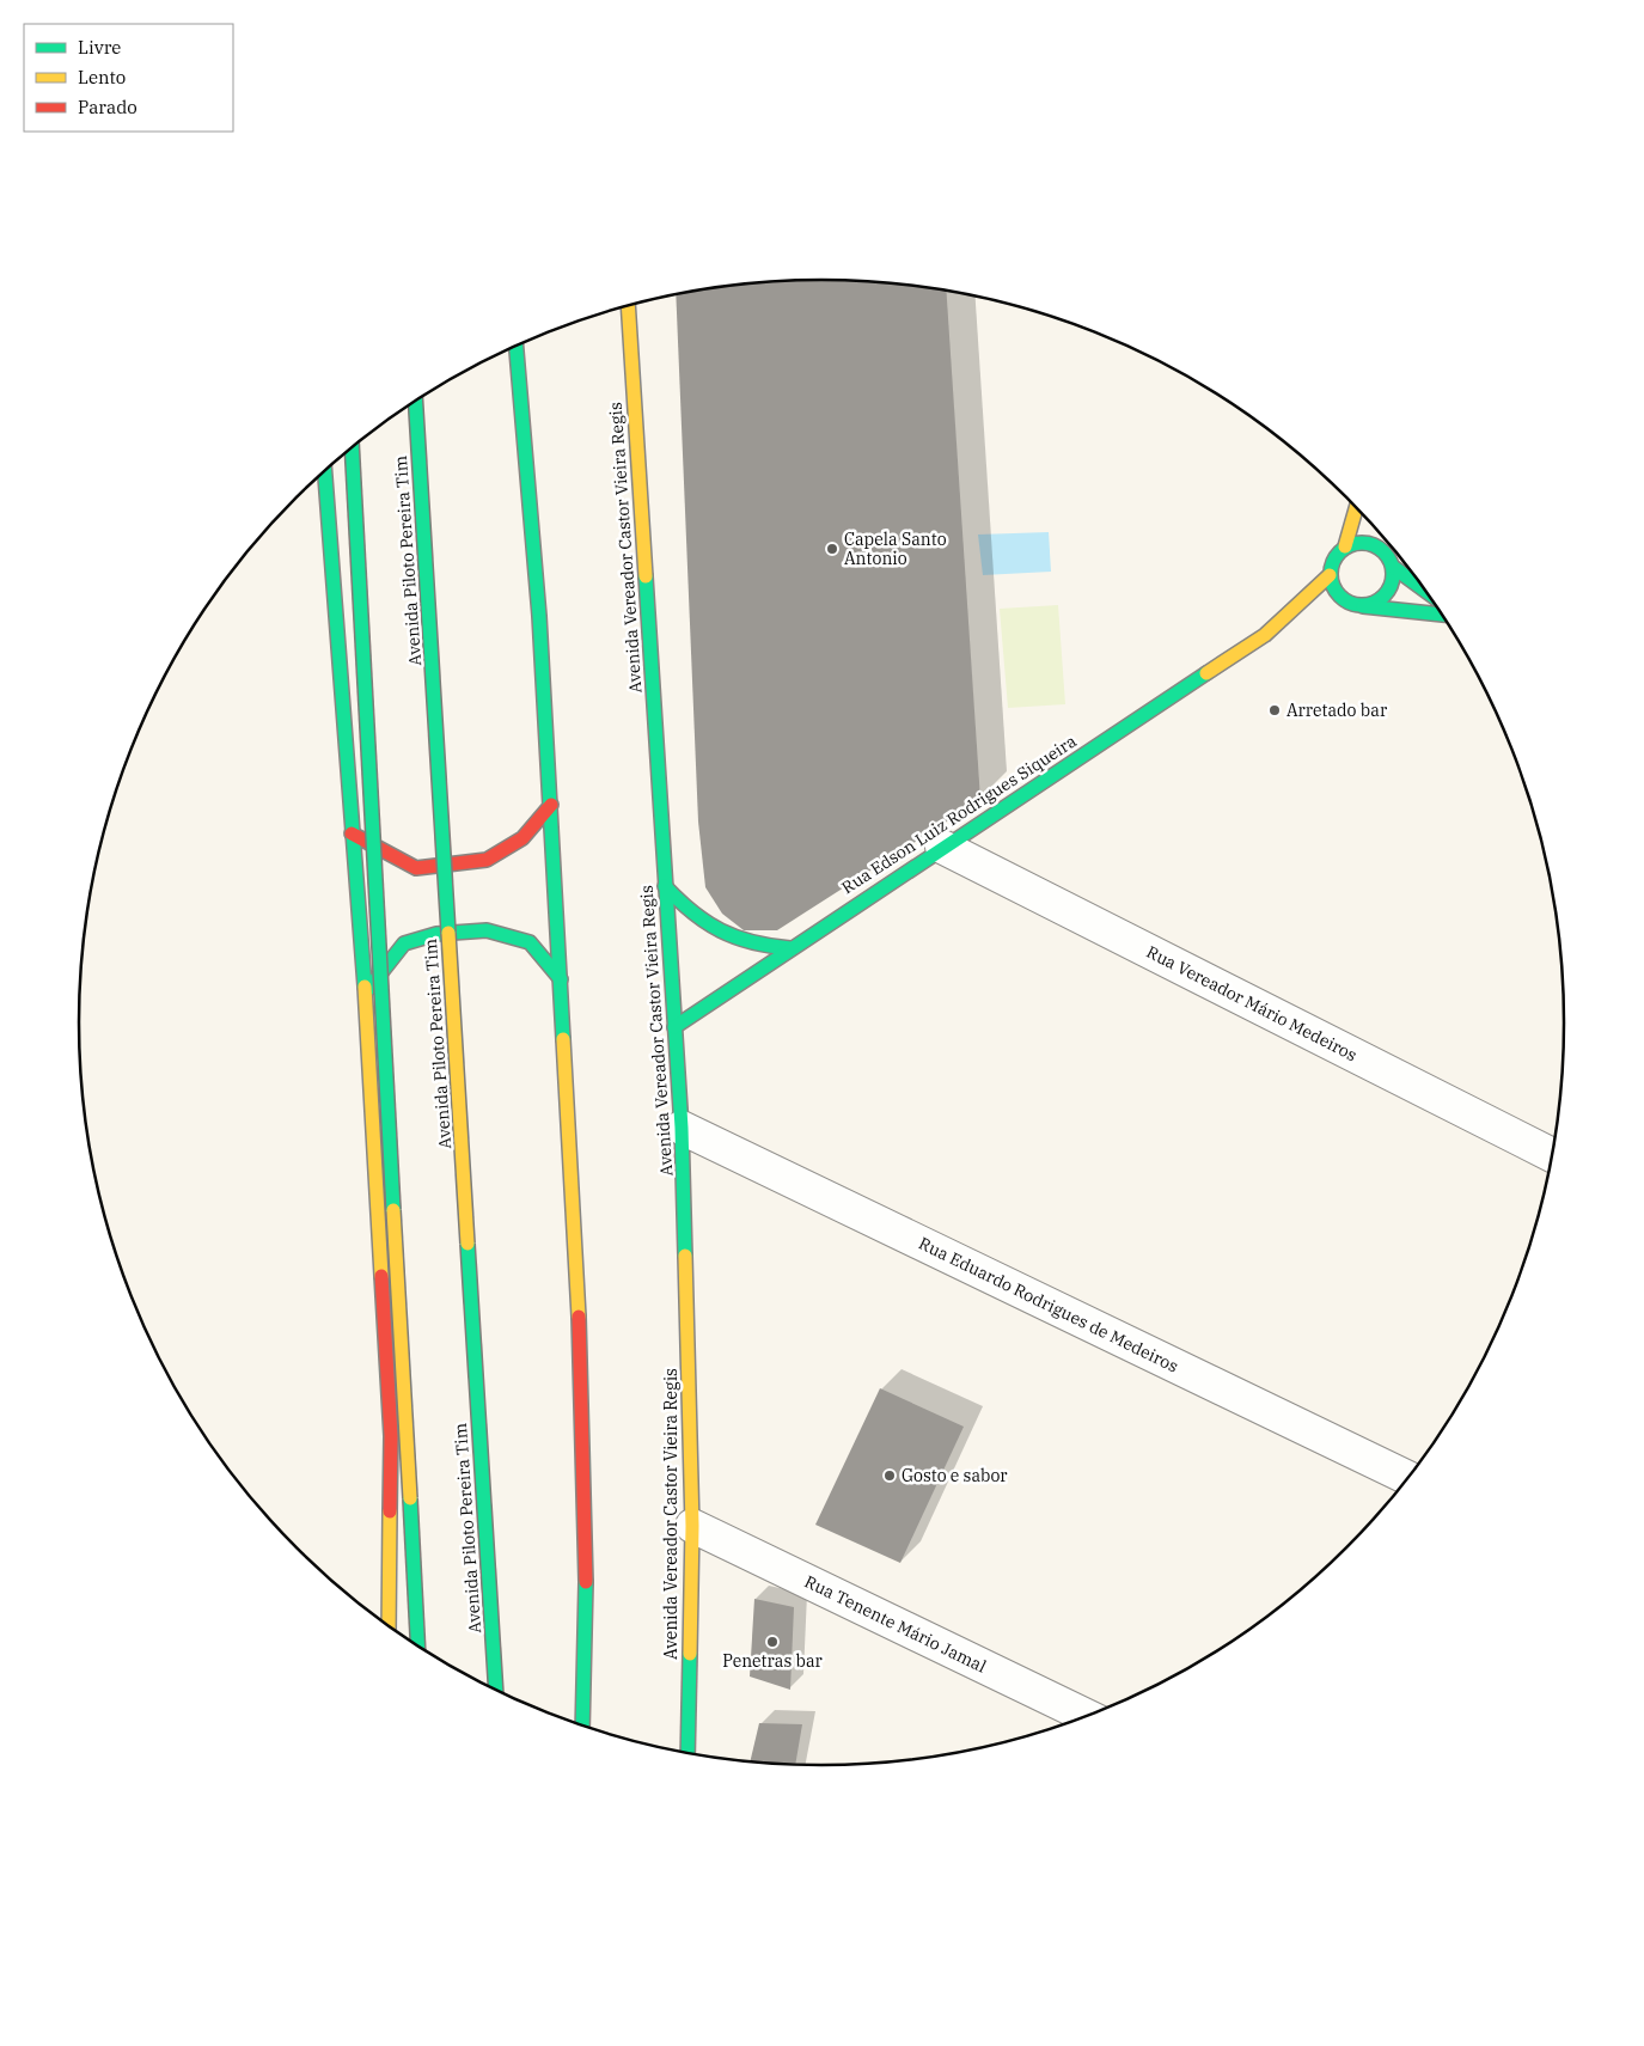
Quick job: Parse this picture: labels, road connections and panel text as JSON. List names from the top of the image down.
{
  "streets": {
    "main road": ["Avenida Vereador Castor Vieira Regis", "Avenida Piloto Pereira Tim", "Rua Edson Luiz Rodrigues Siqueira"],
    "street": ["Rua Vereador Mário Medeiros", "Rua Eduardo Rodrigues de Medeiros", "Rua Tenente Mário Jamal"]
  },
  "crossings": [
    ["Avenida Vereador Castor Vieira Regis", "Rua Edson Luiz Rodrigues Siqueira"],
    ["Avenida Vereador Castor Vieira Regis", "Rua Eduardo Rodrigues de Medeiros"],
    ["Avenida Vereador Castor Vieira Regis", "Rua Tenente Mário Jamal"],
    ["Rua Edson Luiz Rodrigues Siqueira", "Rua Vereador Mário Medeiros"]
  ],
  "places": [
    "Capela Santo Antonio",
    "Arretado bar",
    "Gosto e sabor",
    "Penetras bar"
  ],
  "legend": ["Livre", "Lento", "Parado"]
}
